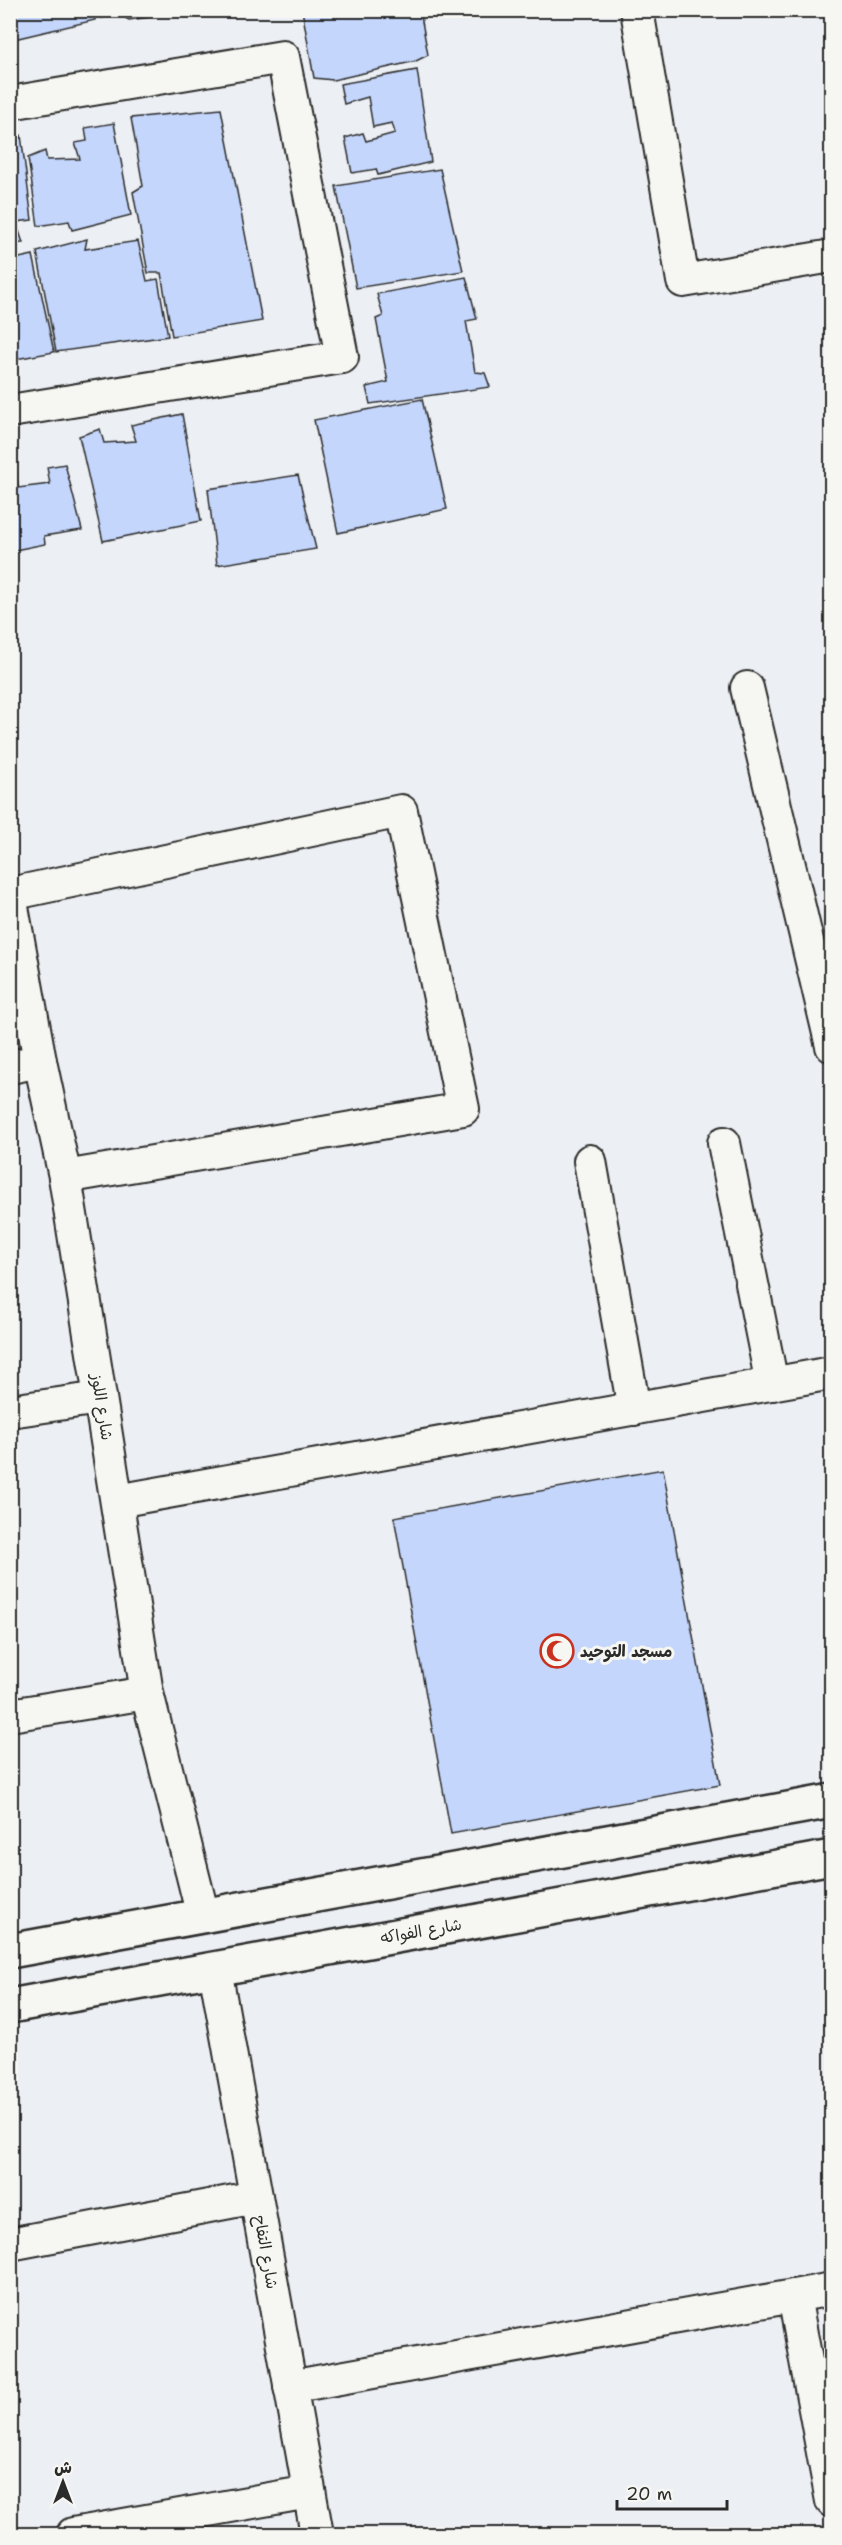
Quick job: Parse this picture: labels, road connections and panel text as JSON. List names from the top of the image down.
{
  "streets": {
    "street": ["شارع اللوز", "شارع الفواكه", "شارع التفاح"]
  },
  "crossings": [
    ["شارع الفواكه", "شارع التفاح"]
  ],
  "places": {
    "mosque": ["مسجد التوحيد"]
  },
  "scale_bar": "20 m",
  "north": "top"
}
